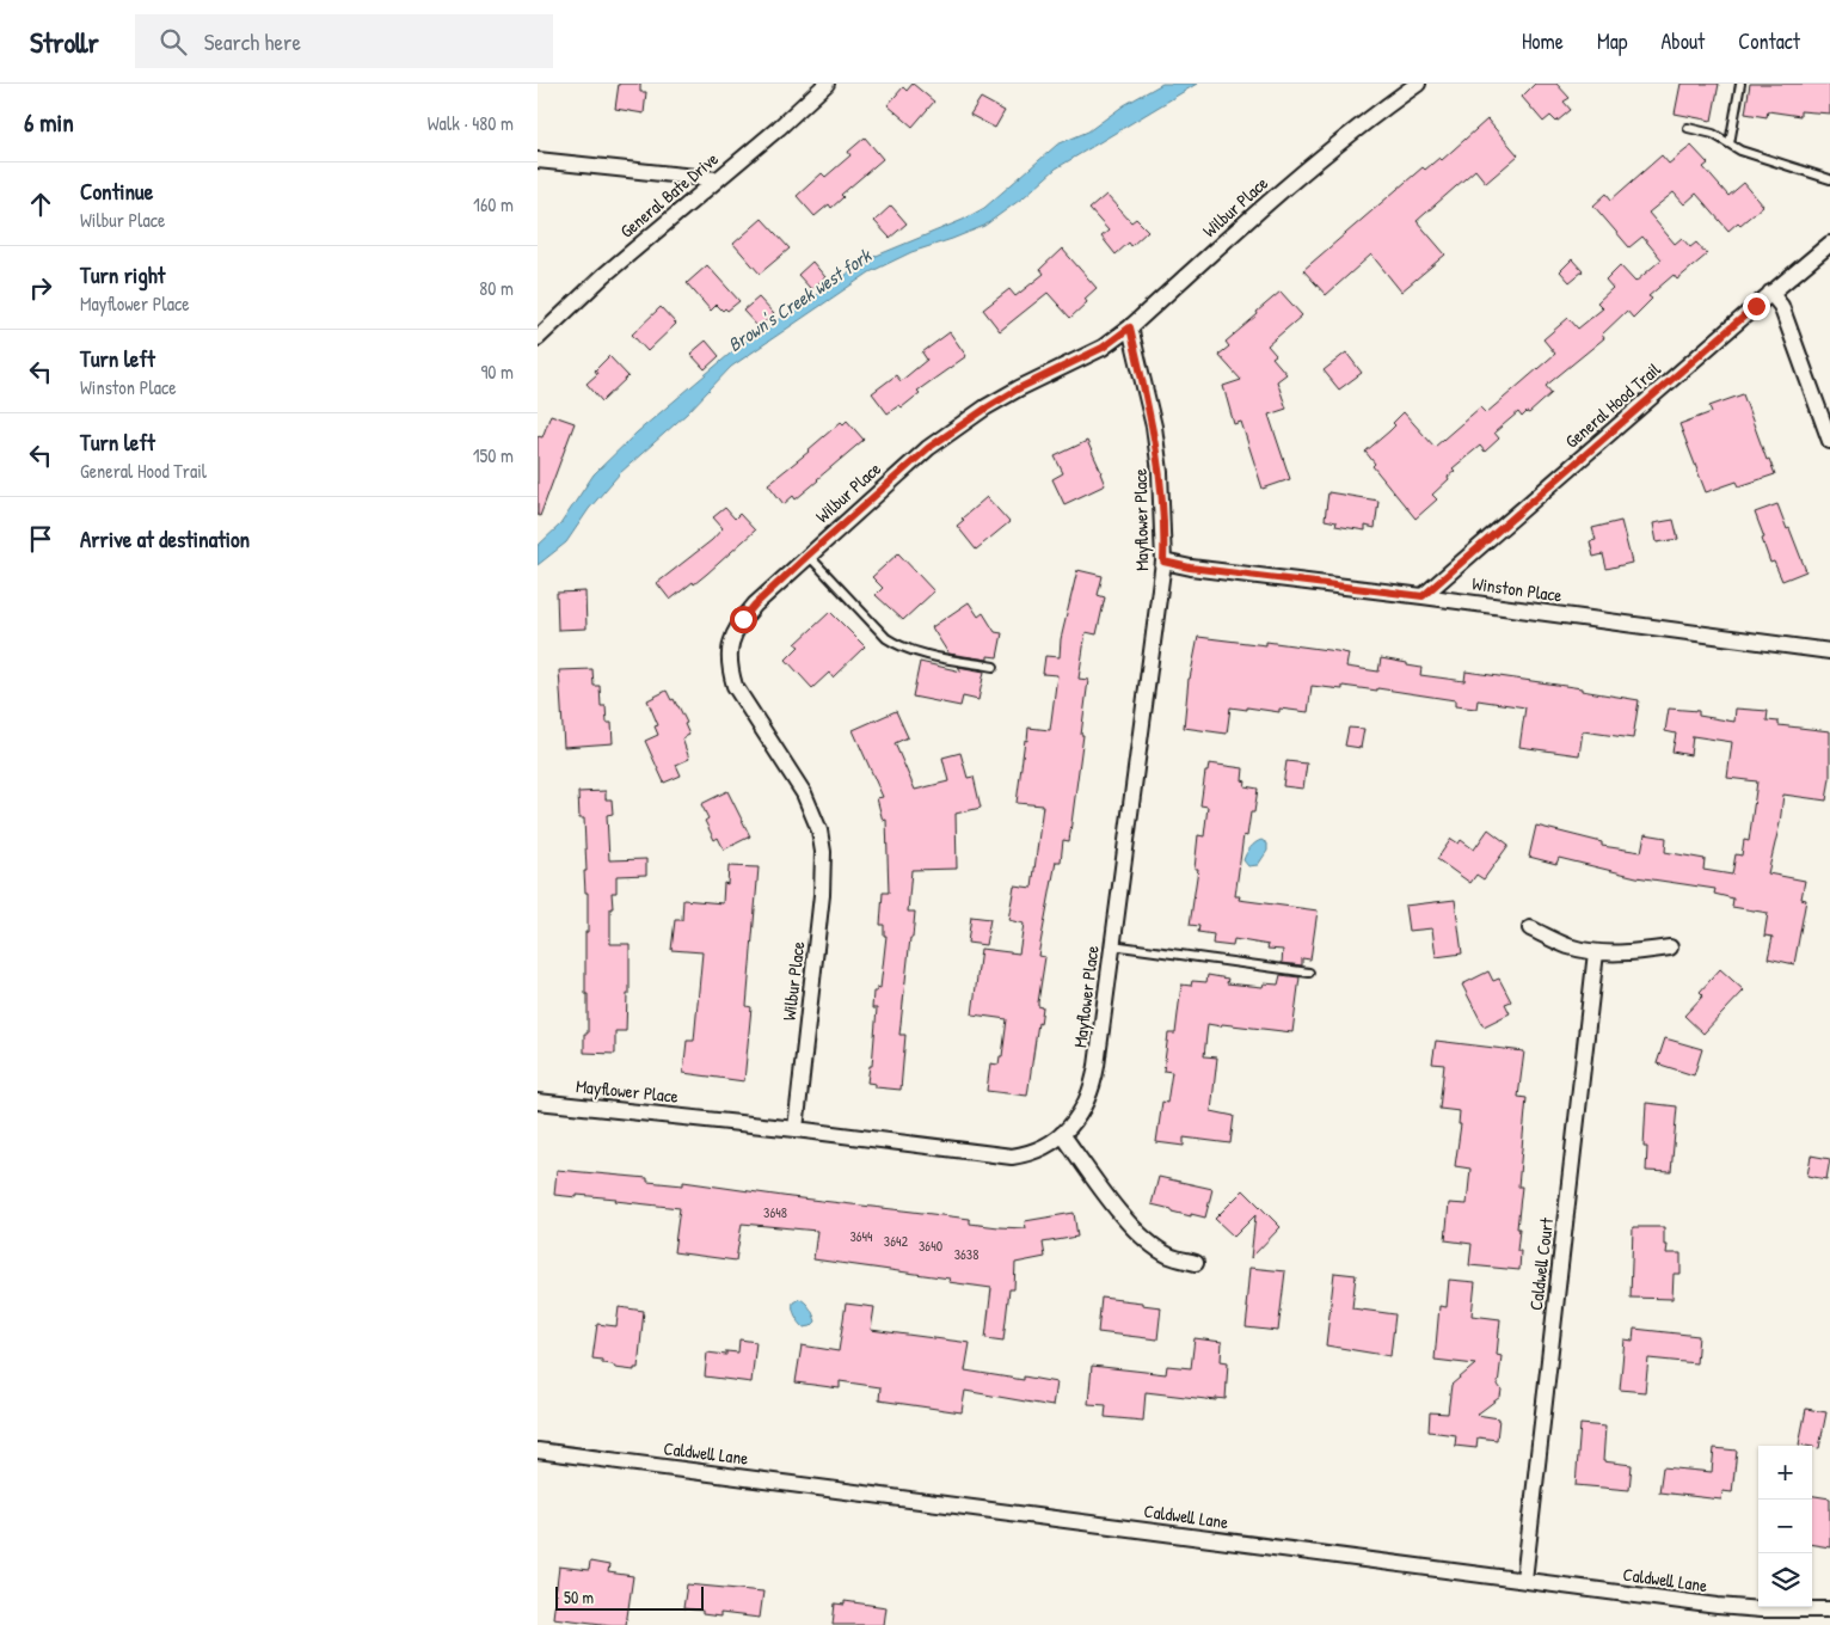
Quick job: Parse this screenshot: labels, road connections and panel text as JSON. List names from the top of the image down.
{
  "streets": {
    "street": [
      "General Bate Drive",
      "Wilbur Place",
      "General Hood Trail",
      "Mayflower Place",
      "Winston Place",
      "Caldwell Court",
      "Caldwell Lane"
    ]
  },
  "crossings": [
    ["Wilbur Place", "Mayflower Place"],
    ["General Hood Trail", "Winston Place"],
    ["Mayflower Place", "Winston Place"],
    ["Caldwell Court", "Caldwell Lane"]
  ],
  "water": ["Brown's Creek west fork"],
  "house_numbers": [
    "3648",
    "3644",
    "3642",
    "3640",
    "3638"
  ],
  "scale_bar": "50 m",
  "page": {
    "header": "Strollr",
    "search": "Search here",
    "nav": [
      "Home",
      "Map",
      "About",
      "Contact"
    ],
    "heading": ["6 min", "Walk · 480 m"],
    "list": [
      ["Continue", "Wilbur Place", "160 m"],
      ["Turn right", "Mayflower Place", "80 m"],
      ["Turn left", "Winston Place", "90 m"],
      ["Turn left", "General Hood Trail", "150 m"],
      "Arrive at destination"
    ],
    "map_buttons": ["+", "−"],
    "scale": "50 m"
  }
}
